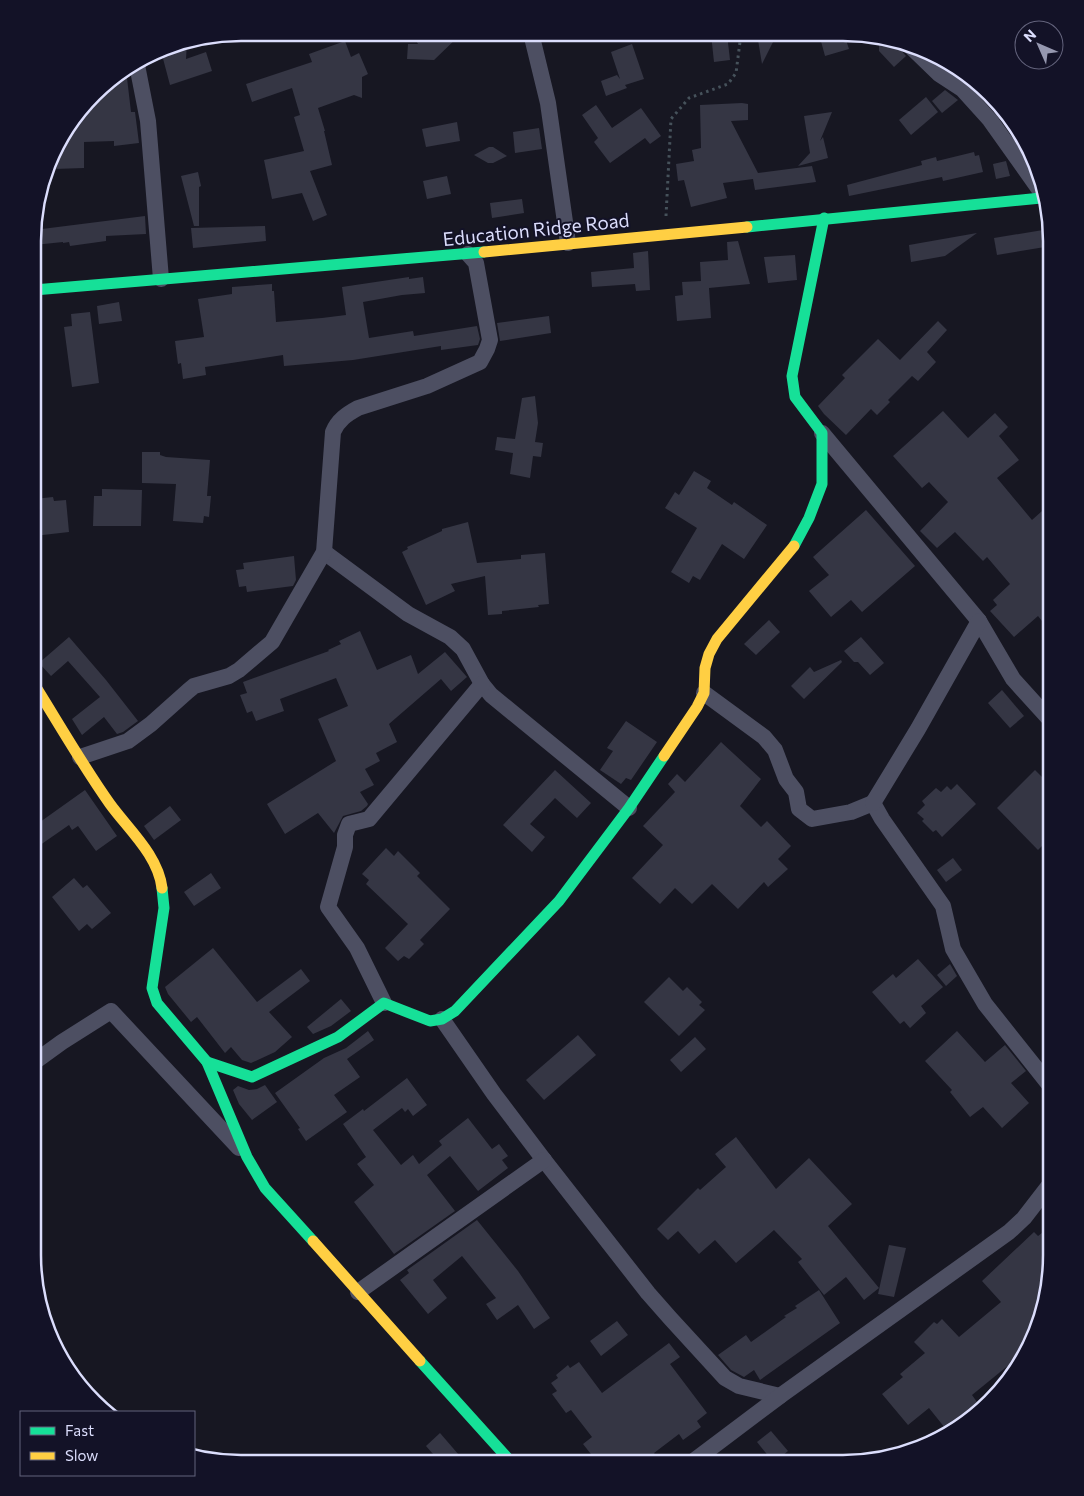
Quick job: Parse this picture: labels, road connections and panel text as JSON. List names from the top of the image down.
{
  "streets": {
    "street": ["Education Ridge Road"]
  },
  "legend": ["Fast", "Slow"],
  "north": "top left"
}
